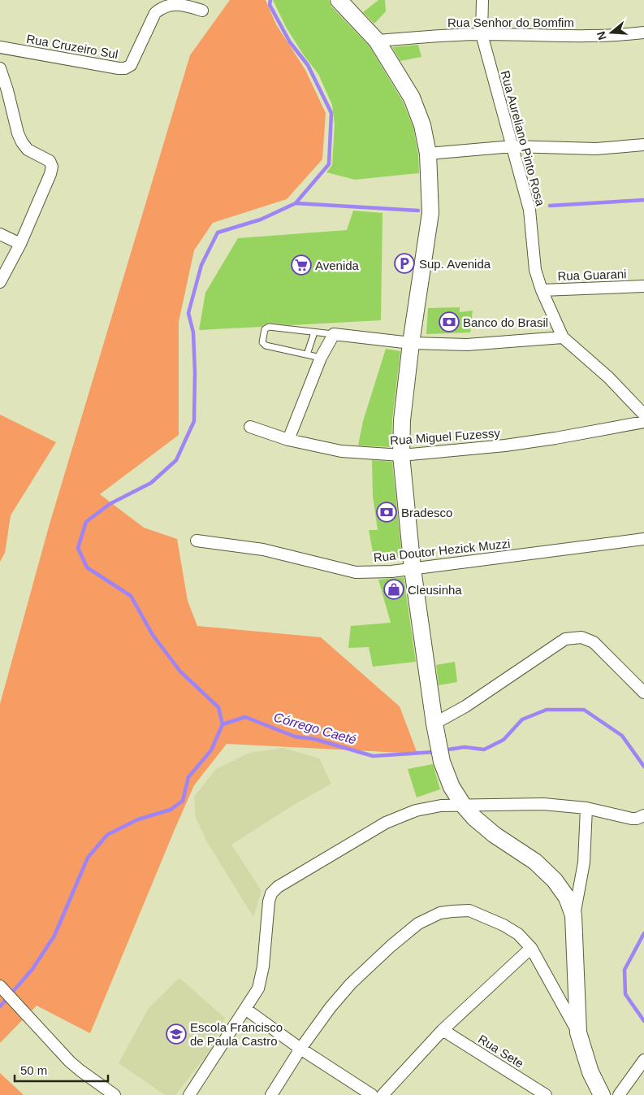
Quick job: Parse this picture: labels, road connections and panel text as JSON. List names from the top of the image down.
{
  "streets": {
    "street": [
      "Rua Senhor do Bomfim",
      "Rua Cruzeiro Sul",
      "Rua Aureliano Pinto Rosa",
      "Rua Guarani",
      "Rua Miguel Fuzessy",
      "Rua Doutor Hezick Muzzi",
      "Rua Sete"
    ]
  },
  "crossings": [
    ["Rua Senhor do Bomfim", "Rua Aureliano Pinto Rosa"],
    ["Rua Aureliano Pinto Rosa", "Rua Guarani"]
  ],
  "water": ["Córrego Caeté"],
  "places": {
    "parking": ["Sup. Avenida"],
    "supermarket": ["Avenida"],
    "bank": ["Banco do Brasil", "Bradesco"],
    "shop": ["Cleusinha"],
    "school or university": ["Escola Francisco de Paula Castro"]
  },
  "scale_bar": "50 m",
  "north": "left"
}
